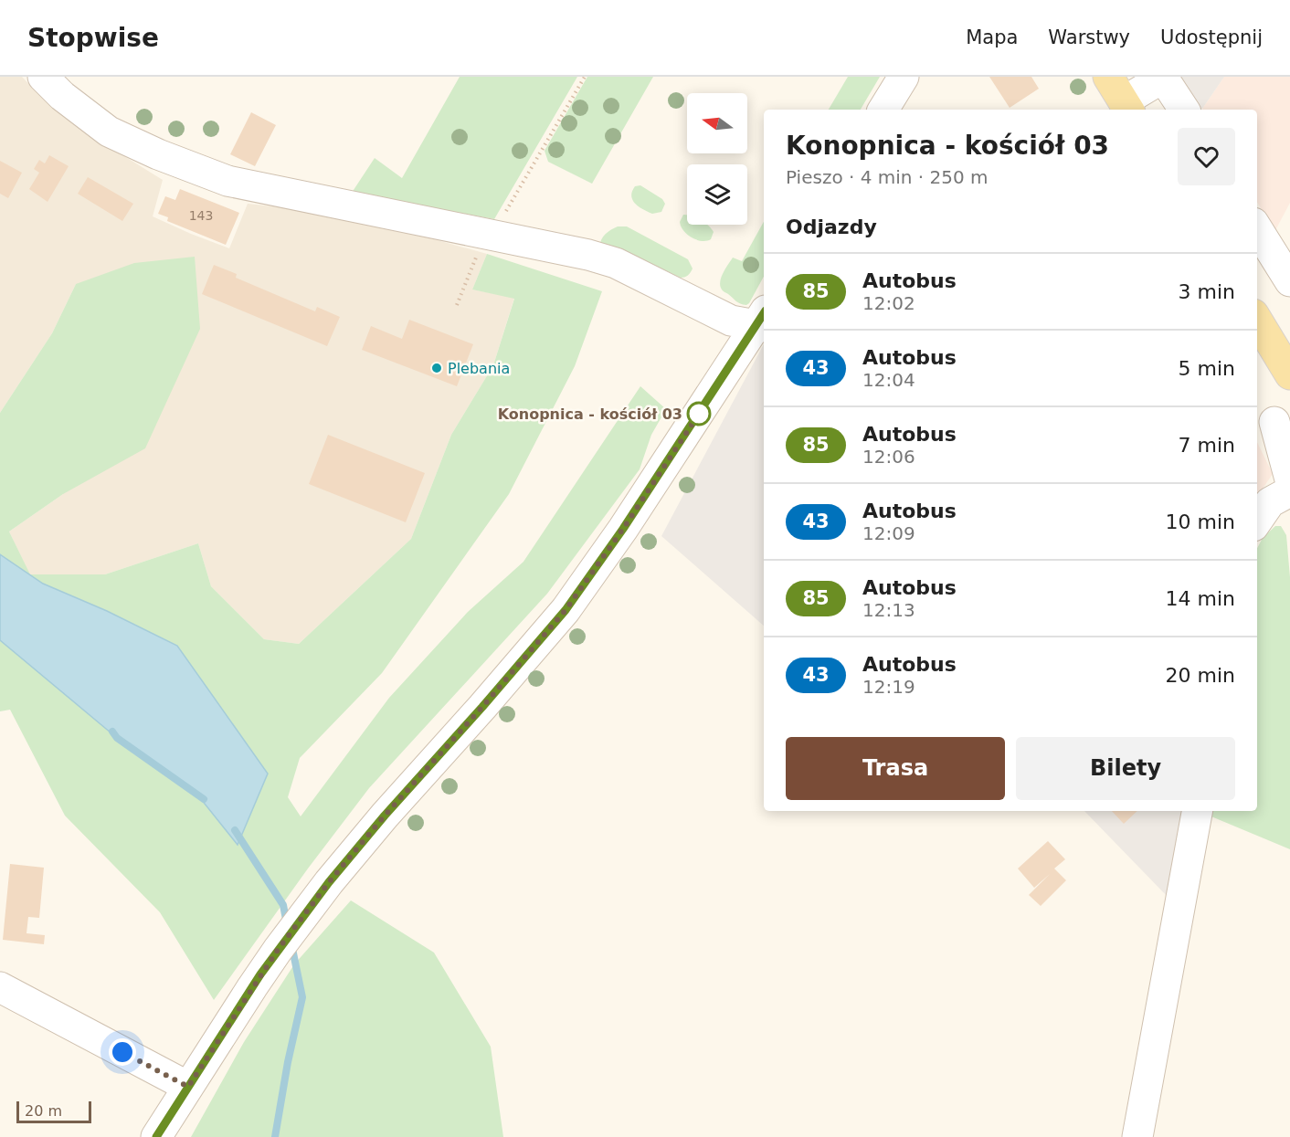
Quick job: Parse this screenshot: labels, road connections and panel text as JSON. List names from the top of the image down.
{
  "places": ["Plebania", "Konopnica - kościół 03"],
  "lines": ["bus line 85"],
  "house_numbers": ["143"],
  "scale_bar": "20 m",
  "north": "left",
  "page": {
    "header": "Stopwise",
    "nav": ["Mapa", "Warstwy", "Udostępnij"],
    "heading": [
      ["Konopnica - kościół 03", "Pieszo · 4 min · 250 m"],
      "Odjazdy"
    ],
    "list": [
      {
        "mark": "85",
        "name": "Autobus",
        "note": "12:02",
        "value": "3 min"
      },
      {
        "mark": "43",
        "name": "Autobus",
        "note": "12:04",
        "value": "5 min"
      },
      {
        "mark": "85",
        "name": "Autobus",
        "note": "12:06",
        "value": "7 min"
      },
      {
        "mark": "43",
        "name": "Autobus",
        "note": "12:09",
        "value": "10 min"
      },
      {
        "mark": "85",
        "name": "Autobus",
        "note": "12:13",
        "value": "14 min"
      },
      {
        "mark": "43",
        "name": "Autobus",
        "note": "12:19",
        "value": "20 min"
      }
    ],
    "buttons": ["Trasa", "Bilety"],
    "scale": "20 m"
  }
}
